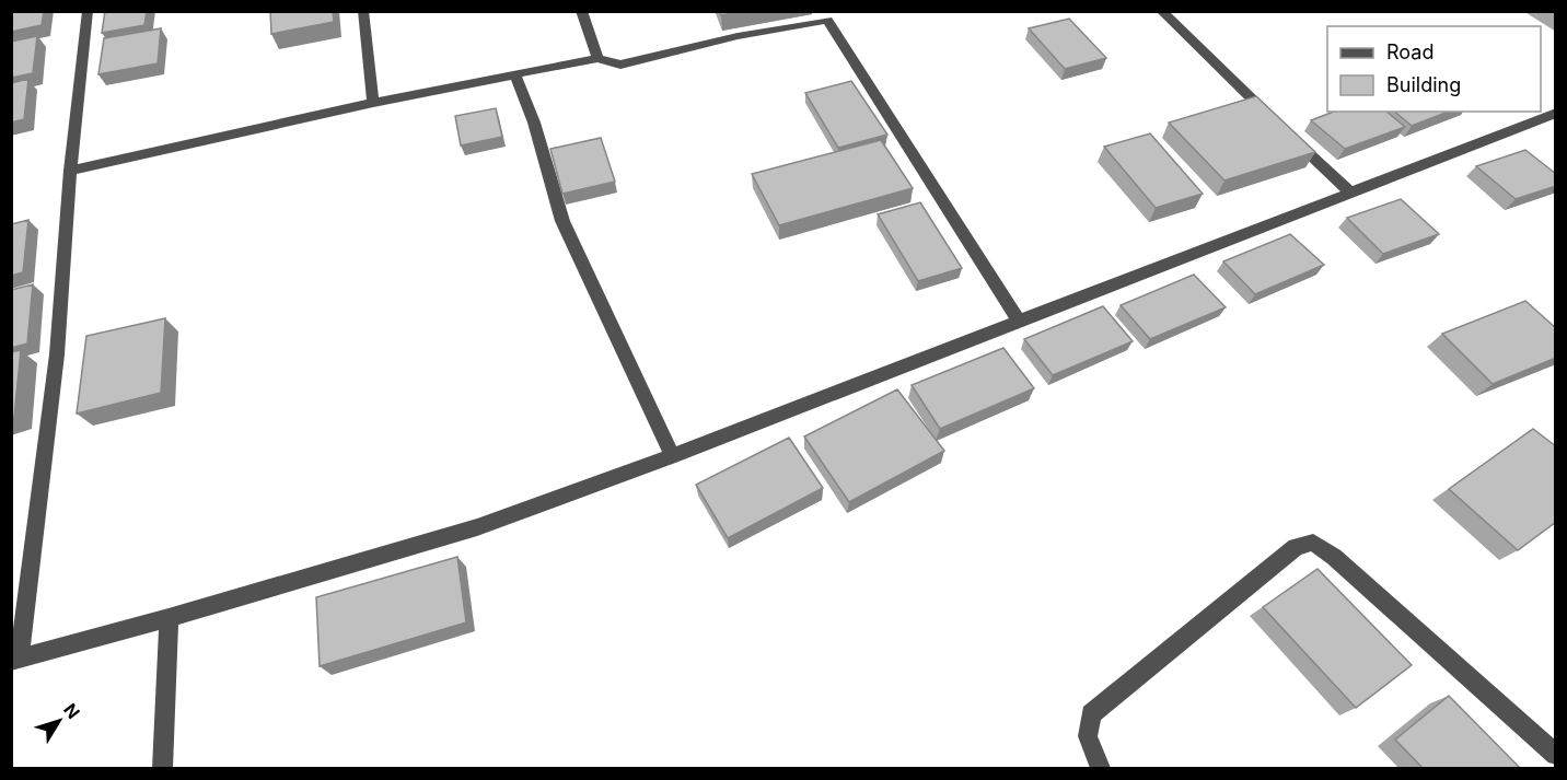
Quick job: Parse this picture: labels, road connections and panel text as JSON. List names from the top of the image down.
{
  "legend": ["Road", "Building"],
  "north": "top right"
}
